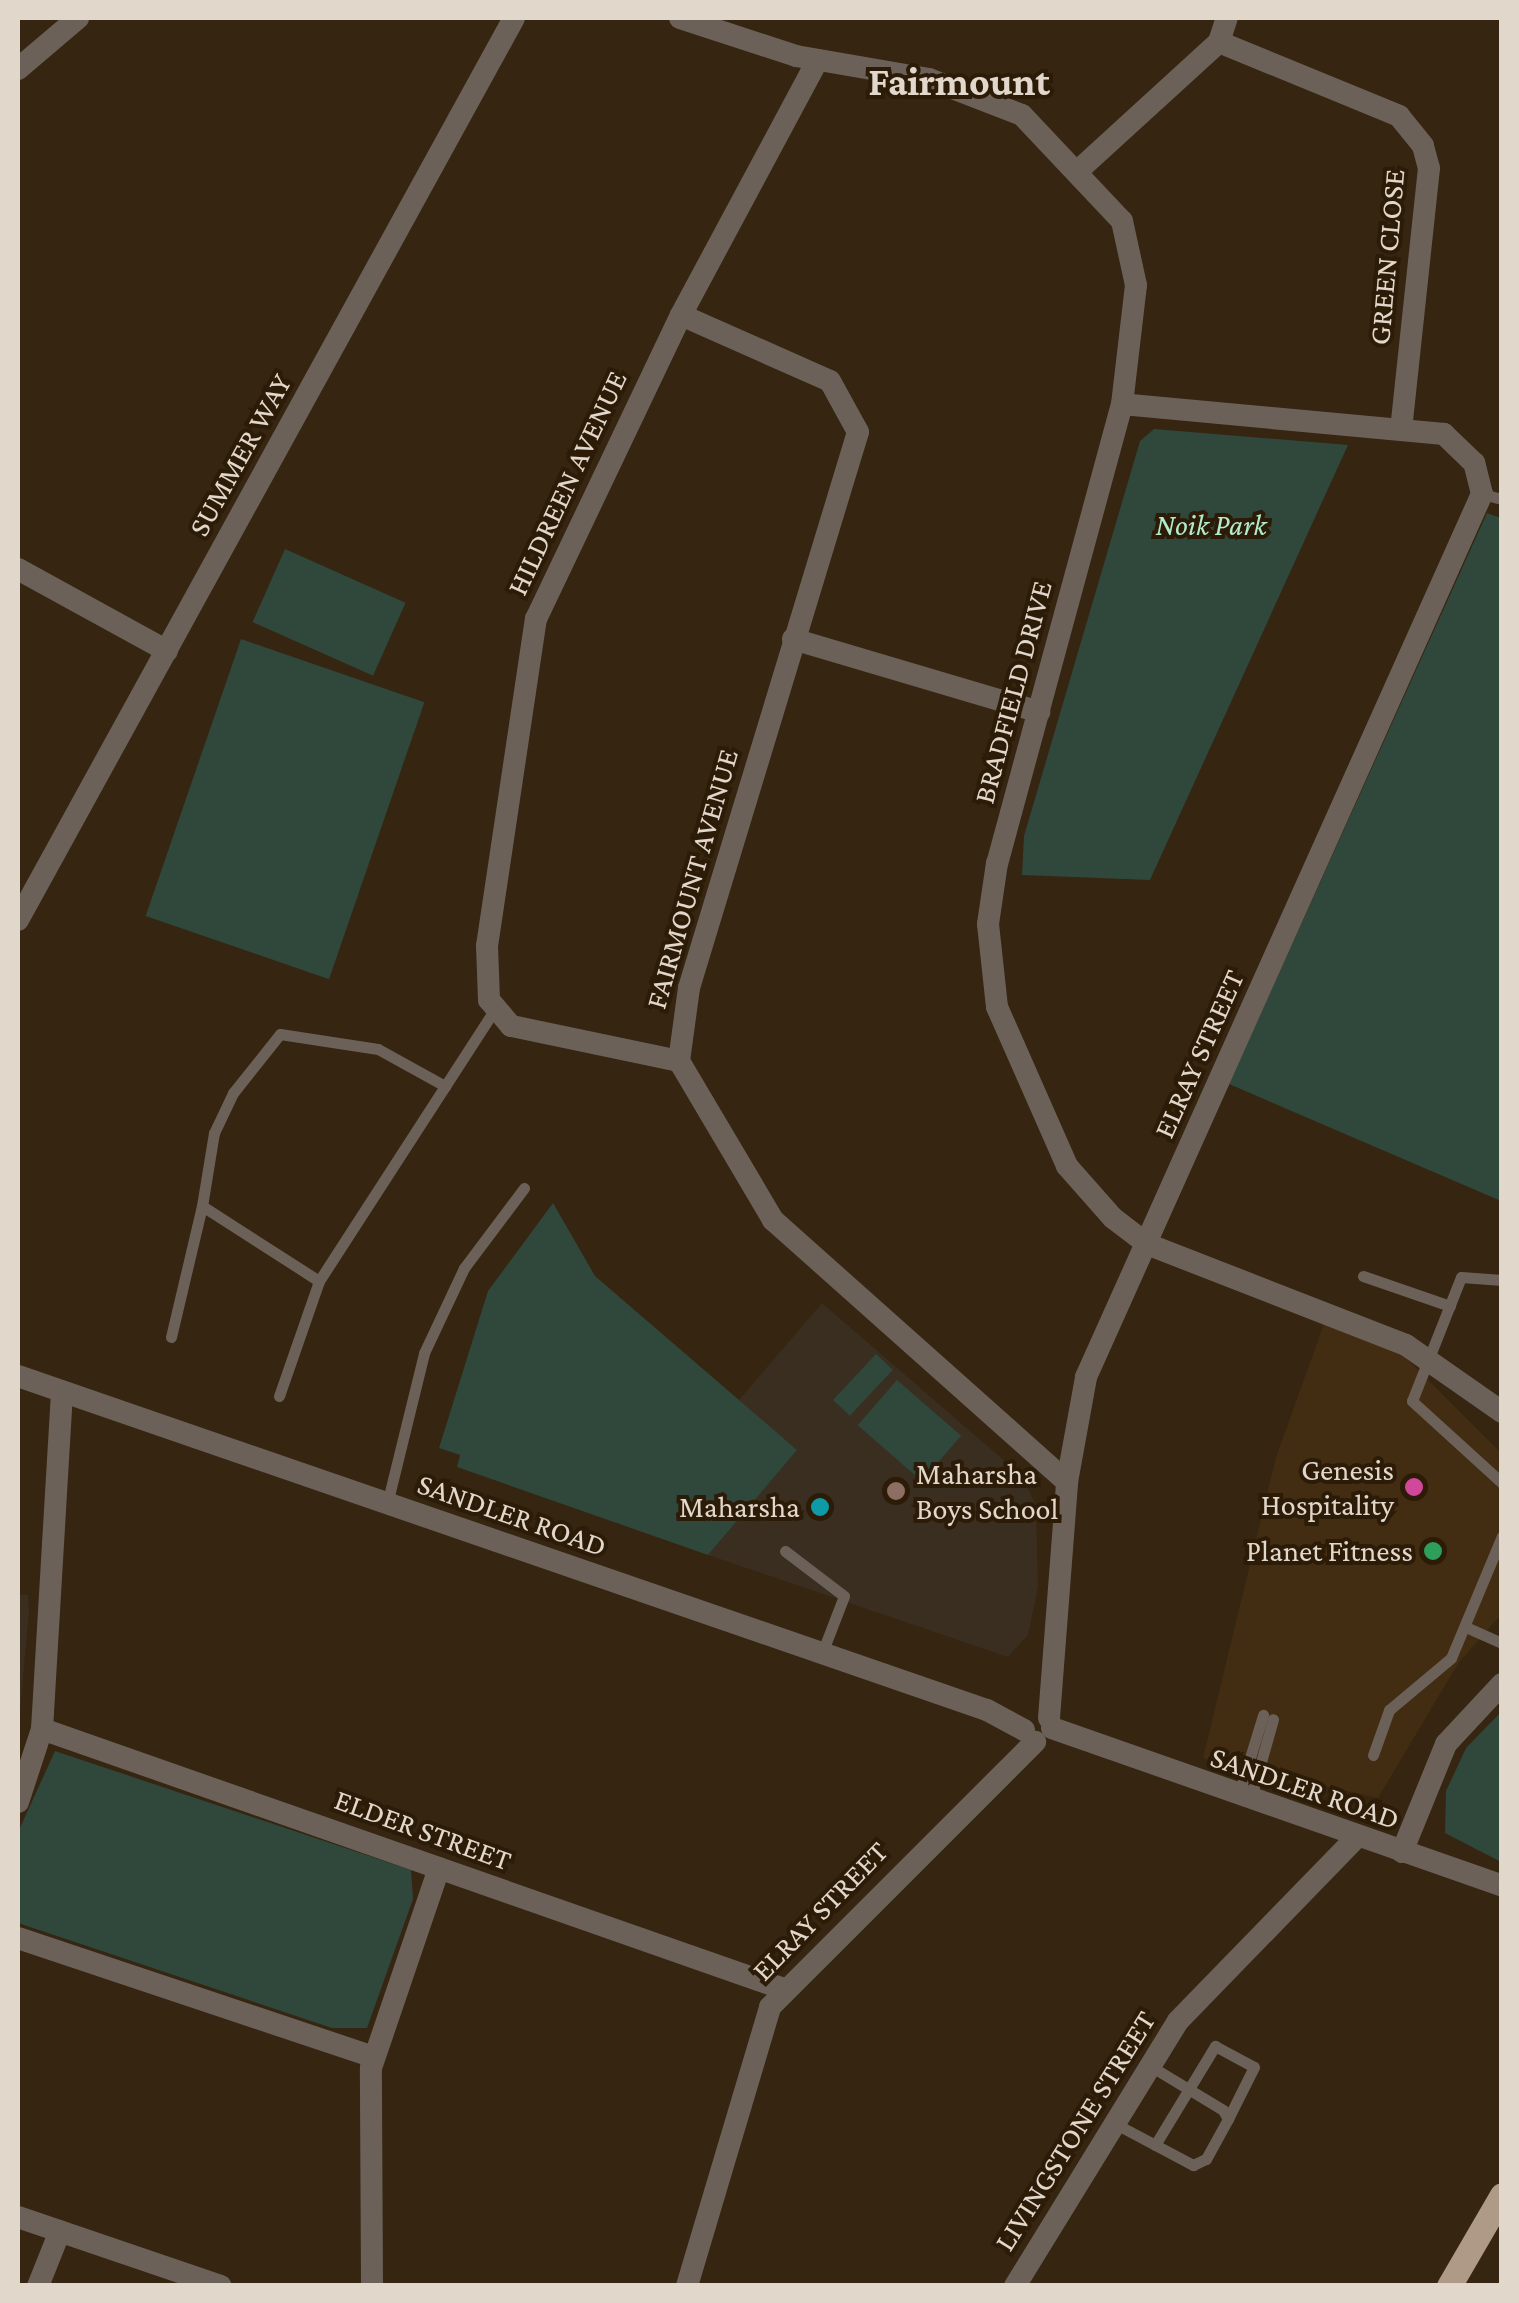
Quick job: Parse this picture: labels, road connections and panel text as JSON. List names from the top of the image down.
{
  "streets": {
    "street": [
      "GREEN CLOSE",
      "SUMMER WAY",
      "HILDREEN AVENUE",
      "BRADFIELD DRIVE",
      "FAIRMOUNT AVENUE",
      "ELRAY STREET",
      "SANDLER ROAD",
      "ELDER STREET",
      "LIVINGSTONE STREET"
    ]
  },
  "crossings": [
    ["HILDREEN AVENUE", "BRADFIELD DRIVE"],
    ["HILDREEN AVENUE", "FAIRMOUNT AVENUE"],
    ["BRADFIELD DRIVE", "ELRAY STREET"],
    ["ELRAY STREET", "SANDLER ROAD"],
    ["ELRAY STREET", "ELDER STREET"],
    ["SANDLER ROAD", "LIVINGSTONE STREET"]
  ],
  "districts": ["Fairmount"],
  "parks": ["Noik Park"],
  "places": [
    "Genesis Hospitality",
    "Maharsha Boys School",
    "Maharsha",
    "Planet Fitness"
  ]
}
